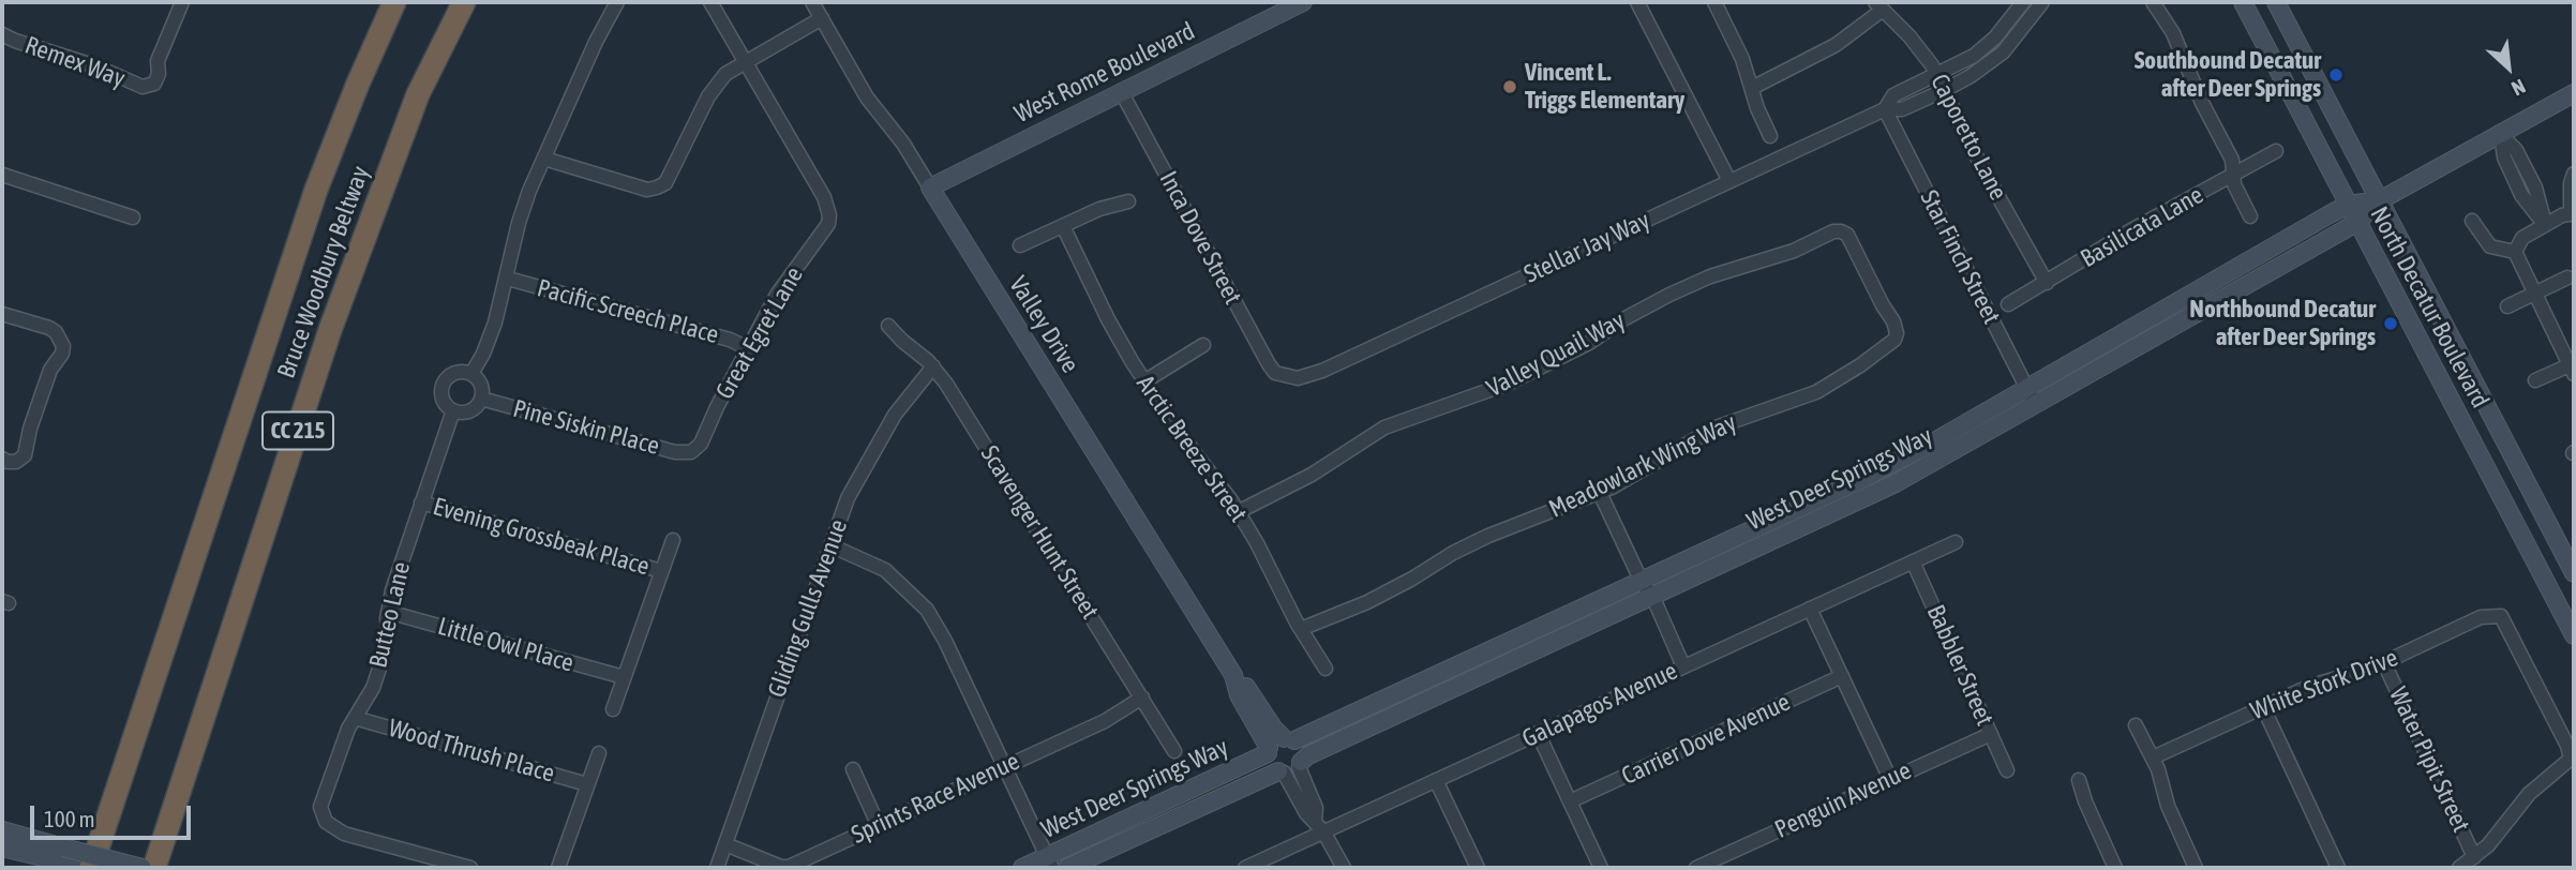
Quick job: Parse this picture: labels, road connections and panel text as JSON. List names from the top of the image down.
{
  "streets": {
    "highway": ["Bruce Woodbury Beltway", "CC 215"],
    "main road": [
      "West Rome Boulevard",
      "North Decatur Boulevard",
      "Valley Drive",
      "West Deer Springs Way"
    ],
    "street": [
      "Remex Way",
      "Caporetto Lane",
      "Basilicata Lane",
      "Inca Dove Street",
      "Stellar Jay Way",
      "Star Finch Street",
      "Pacific Screech Place",
      "Great Egret Lane",
      "Valley Quail Way",
      "Pine Siskin Place",
      "Arctic Breeze Street",
      "Meadowlark Wing Way",
      "Scavenger Hunt Street",
      "Evening Grossbeak Place",
      "Gliding Gulls Avenue",
      "Butteo Lane",
      "Little Owl Place",
      "Babbler Street",
      "White Stork Drive",
      "Galapagos Avenue",
      "Carrier Dove Avenue",
      "Wood Thrush Place",
      "Water Pipit Street",
      "Sprints Race Avenue",
      "Penguin Avenue"
    ]
  },
  "crossings": [
    ["West Rome Boulevard", "Inca Dove Street"],
    ["West Rome Boulevard", "Valley Drive"],
    ["Caporetto Lane", "Basilicata Lane"],
    ["Inca Dove Street", "Stellar Jay Way"],
    ["Stellar Jay Way", "Star Finch Street"],
    ["Star Finch Street", "West Deer Springs Way"],
    ["North Decatur Boulevard", "West Deer Springs Way"],
    ["Pacific Screech Place", "Great Egret Lane"],
    ["Valley Drive", "West Deer Springs Way"],
    ["Great Egret Lane", "Pine Siskin Place"],
    ["Valley Quail Way", "Arctic Breeze Street"],
    ["Valley Quail Way", "Meadowlark Wing Way"],
    ["Pine Siskin Place", "Butteo Lane"],
    ["Arctic Breeze Street", "Meadowlark Wing Way"],
    ["Scavenger Hunt Street", "Gliding Gulls Avenue"],
    ["Scavenger Hunt Street", "Sprints Race Avenue"],
    ["Evening Grossbeak Place", "Butteo Lane"],
    ["Gliding Gulls Avenue", "Sprints Race Avenue"],
    ["Butteo Lane", "Little Owl Place"],
    ["Butteo Lane", "Wood Thrush Place"],
    ["Babbler Street", "Galapagos Avenue"],
    ["Babbler Street", "Penguin Avenue"],
    ["White Stork Drive", "Water Pipit Street"]
  ],
  "places": ["Southbound Decatur after Deer Springs", "Vincent L. Triggs Elementary", "Northbound Decatur after Deer Springs"],
  "scale_bar": "100 m",
  "north": "bottom right"
}
